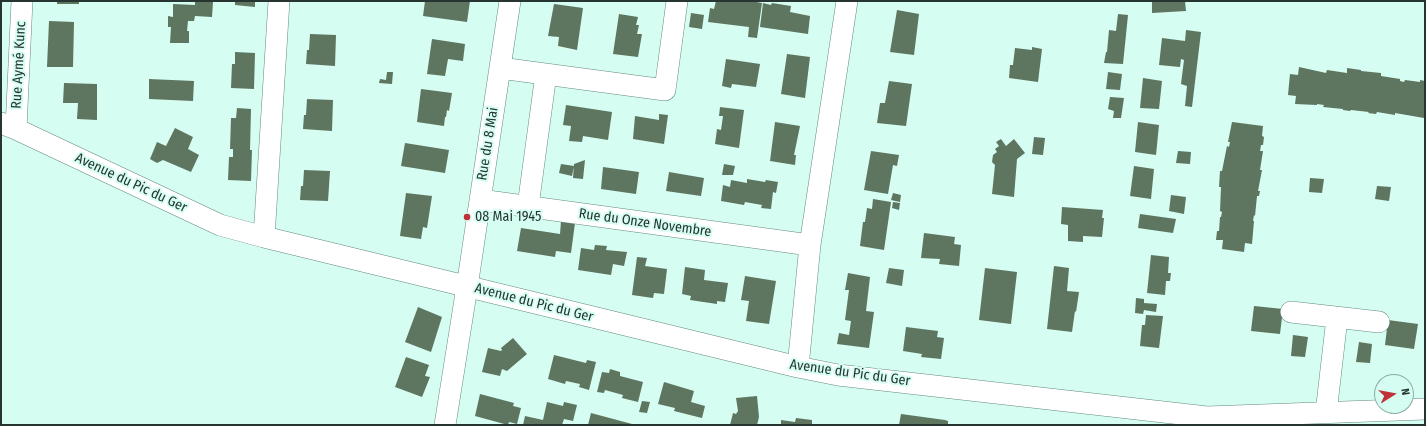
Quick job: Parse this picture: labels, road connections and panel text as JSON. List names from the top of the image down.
{
  "streets": {
    "street": [
      "Rue Aymé Kunc",
      "Rue du 8 Mai",
      "Avenue du Pic du Ger",
      "Rue du Onze Novembre"
    ]
  },
  "crossings": [
    ["Rue Aymé Kunc", "Avenue du Pic du Ger"],
    ["Rue du 8 Mai", "Avenue du Pic du Ger"],
    ["Rue du 8 Mai", "Rue du Onze Novembre"]
  ],
  "places": ["08 Mai 1945"],
  "north": "right"
}
